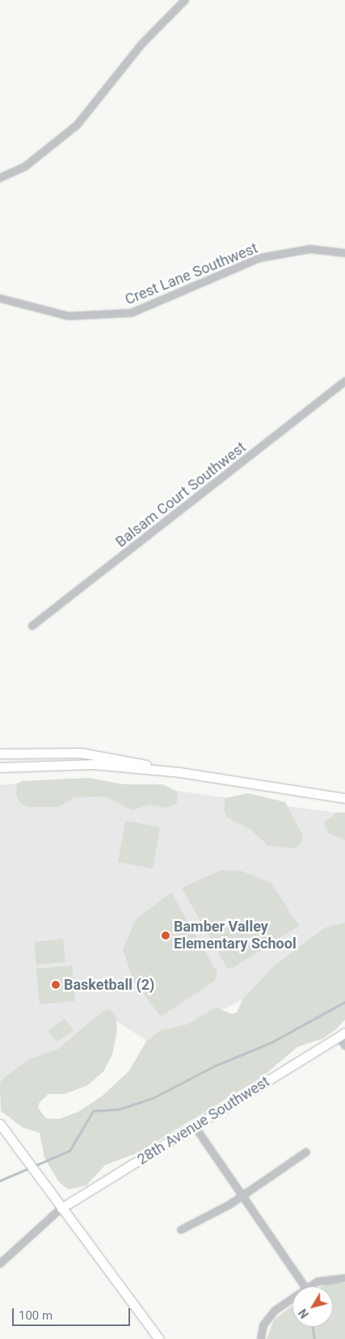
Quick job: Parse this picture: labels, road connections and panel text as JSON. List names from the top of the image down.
{
  "streets": {
    "street": ["Crest Lane Southwest", "Balsam Court Southwest", "28th Avenue Southwest"]
  },
  "places": ["Bamber Valley Elementary School", "Basketball (2)"],
  "scale_bar": "100 m",
  "north": "bottom left"
}
